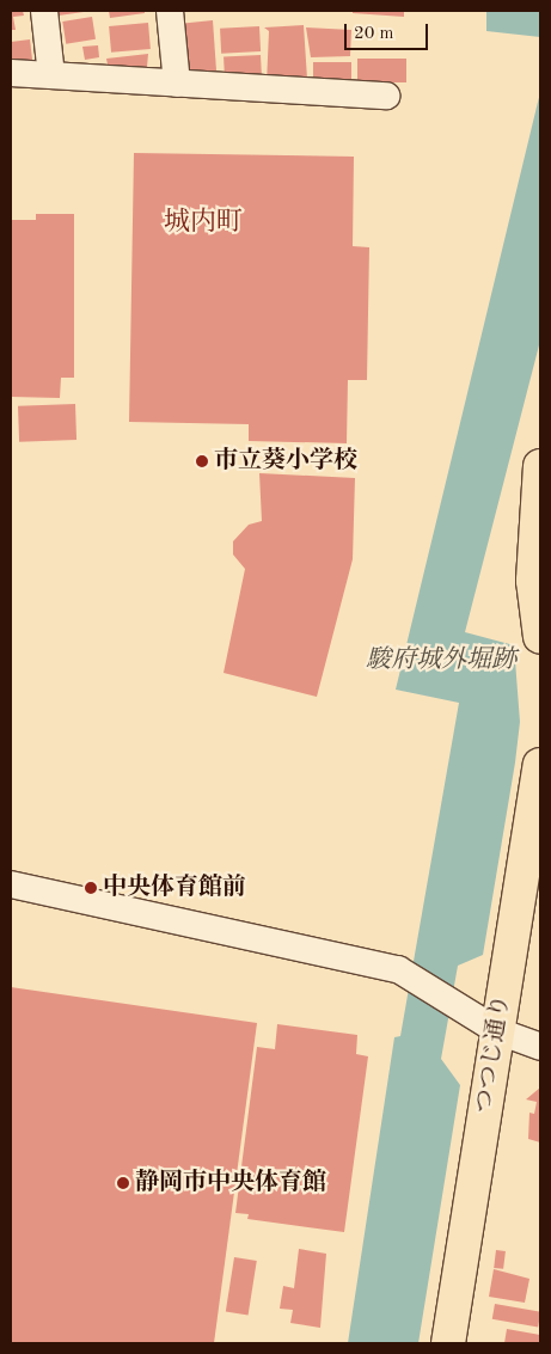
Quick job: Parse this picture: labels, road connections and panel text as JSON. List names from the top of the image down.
{
  "streets": {
    "main road": ["つつじ通り"]
  },
  "districts": ["城内町"],
  "water": ["駿府城外堀跡"],
  "places": ["市立葵小学校", "中央体育館前", "静岡市中央体育館"],
  "scale_bar": "20 m"
}
